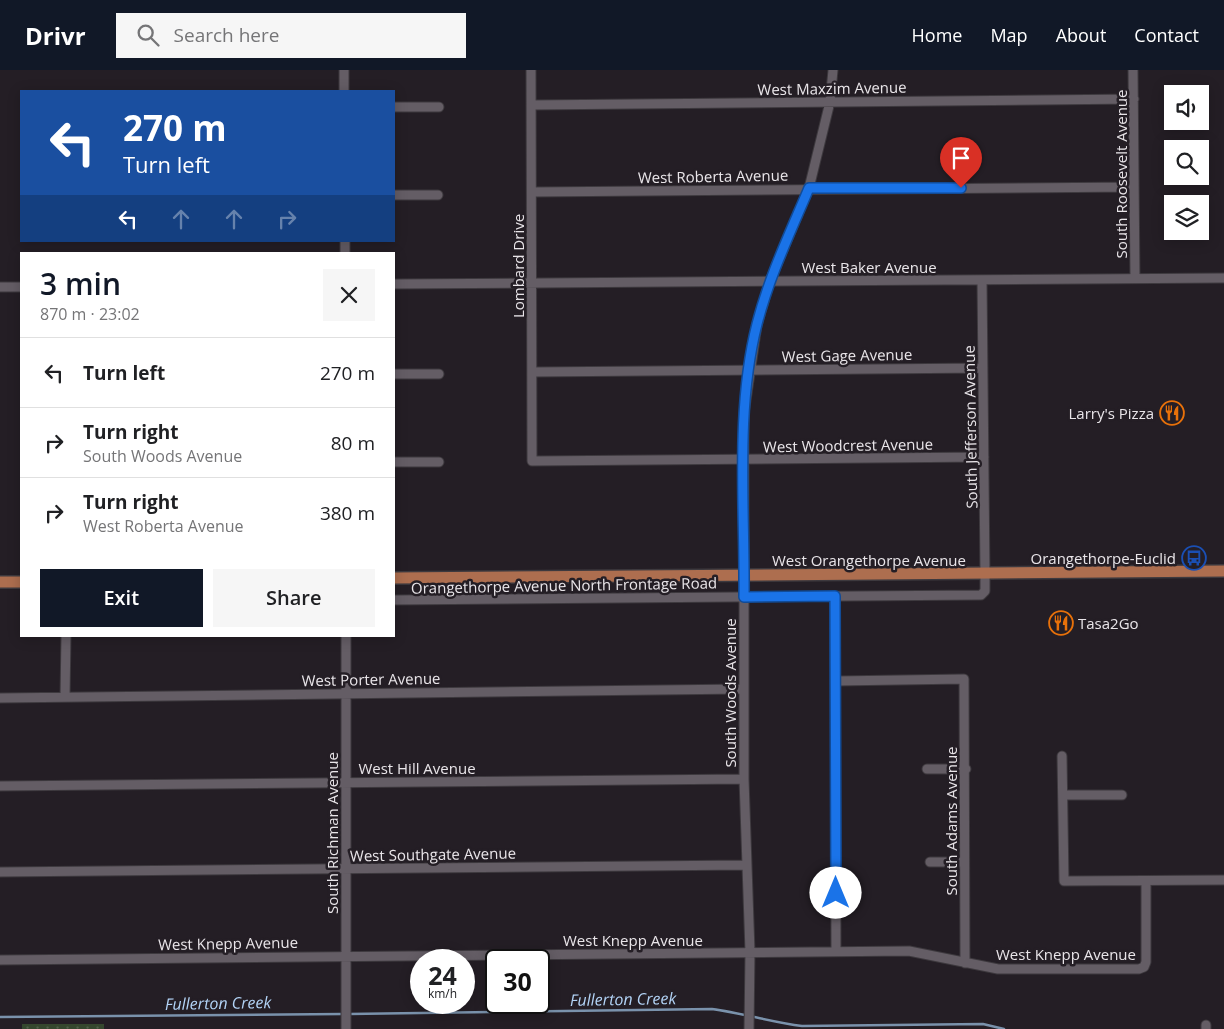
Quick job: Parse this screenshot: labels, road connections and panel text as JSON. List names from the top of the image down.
{
  "streets": {
    "main road": ["West Orangethorpe Avenue"],
    "street": [
      "West Maxzim Avenue",
      "South Roosevelt Avenue",
      "West Roberta Avenue",
      "Lombard Drive",
      "West Baker Avenue",
      "West Gage Avenue",
      "South Jefferson Avenue",
      "West Woodcrest Avenue",
      "Orangethorpe Avenue North Frontage Road",
      "West Porter Avenue",
      "South Woods Avenue",
      "West Hill Avenue",
      "South Adams Avenue",
      "South Richman Avenue",
      "West Southgate Avenue",
      "West Knepp Avenue"
    ]
  },
  "crossings": [
    ["West Maxzim Avenue", "South Roosevelt Avenue"],
    ["West Maxzim Avenue", "Lombard Drive"],
    ["West Maxzim Avenue", "South Woods Avenue"],
    ["South Roosevelt Avenue", "West Roberta Avenue"],
    ["South Roosevelt Avenue", "West Baker Avenue"],
    ["West Roberta Avenue", "Lombard Drive"],
    ["West Roberta Avenue", "South Woods Avenue"],
    ["Lombard Drive", "West Baker Avenue"],
    ["Lombard Drive", "West Gage Avenue"],
    ["Lombard Drive", "West Woodcrest Avenue"],
    ["West Baker Avenue", "South Jefferson Avenue"],
    ["West Baker Avenue", "South Woods Avenue"],
    ["West Gage Avenue", "South Jefferson Avenue"],
    ["West Gage Avenue", "South Woods Avenue"],
    ["South Jefferson Avenue", "West Woodcrest Avenue"],
    ["South Jefferson Avenue", "West Orangethorpe Avenue"],
    ["South Jefferson Avenue", "Orangethorpe Avenue North Frontage Road"],
    ["West Woodcrest Avenue", "South Woods Avenue"],
    ["West Orangethorpe Avenue", "Orangethorpe Avenue North Frontage Road"],
    ["West Orangethorpe Avenue", "South Woods Avenue"],
    ["Orangethorpe Avenue North Frontage Road", "South Woods Avenue"],
    ["West Porter Avenue", "South Woods Avenue"],
    ["West Porter Avenue", "South Richman Avenue"],
    ["South Woods Avenue", "West Hill Avenue"],
    ["South Woods Avenue", "West Southgate Avenue"],
    ["South Woods Avenue", "West Knepp Avenue"],
    ["West Hill Avenue", "South Richman Avenue"],
    ["South Adams Avenue", "West Knepp Avenue"],
    ["South Richman Avenue", "West Southgate Avenue"],
    ["South Richman Avenue", "West Knepp Avenue"]
  ],
  "water": ["Fullerton Creek"],
  "places": {
    "restaurant": ["Larry's Pizza", "Tasa2Go"],
    "bus stop": ["Orangethorpe-Euclid"]
  },
  "page": {
    "header": "Drivr",
    "search": "Search here",
    "nav": [
      "Home",
      "Map",
      "About",
      "Contact"
    ],
    "turn": ["270 m", "Turn left"],
    "heading": ["3 min", "870 m · 23:02"],
    "list": [
      {
        "name": "Turn left",
        "value": "270 m"
      },
      {
        "name": "Turn right",
        "note": "South Woods Avenue",
        "value": "80 m"
      },
      {
        "name": "Turn right",
        "note": "West Roberta Avenue",
        "value": "380 m"
      }
    ],
    "buttons": ["Exit", "Share"],
    "speed": "24 km/h",
    "limit": "30"
  }
}
